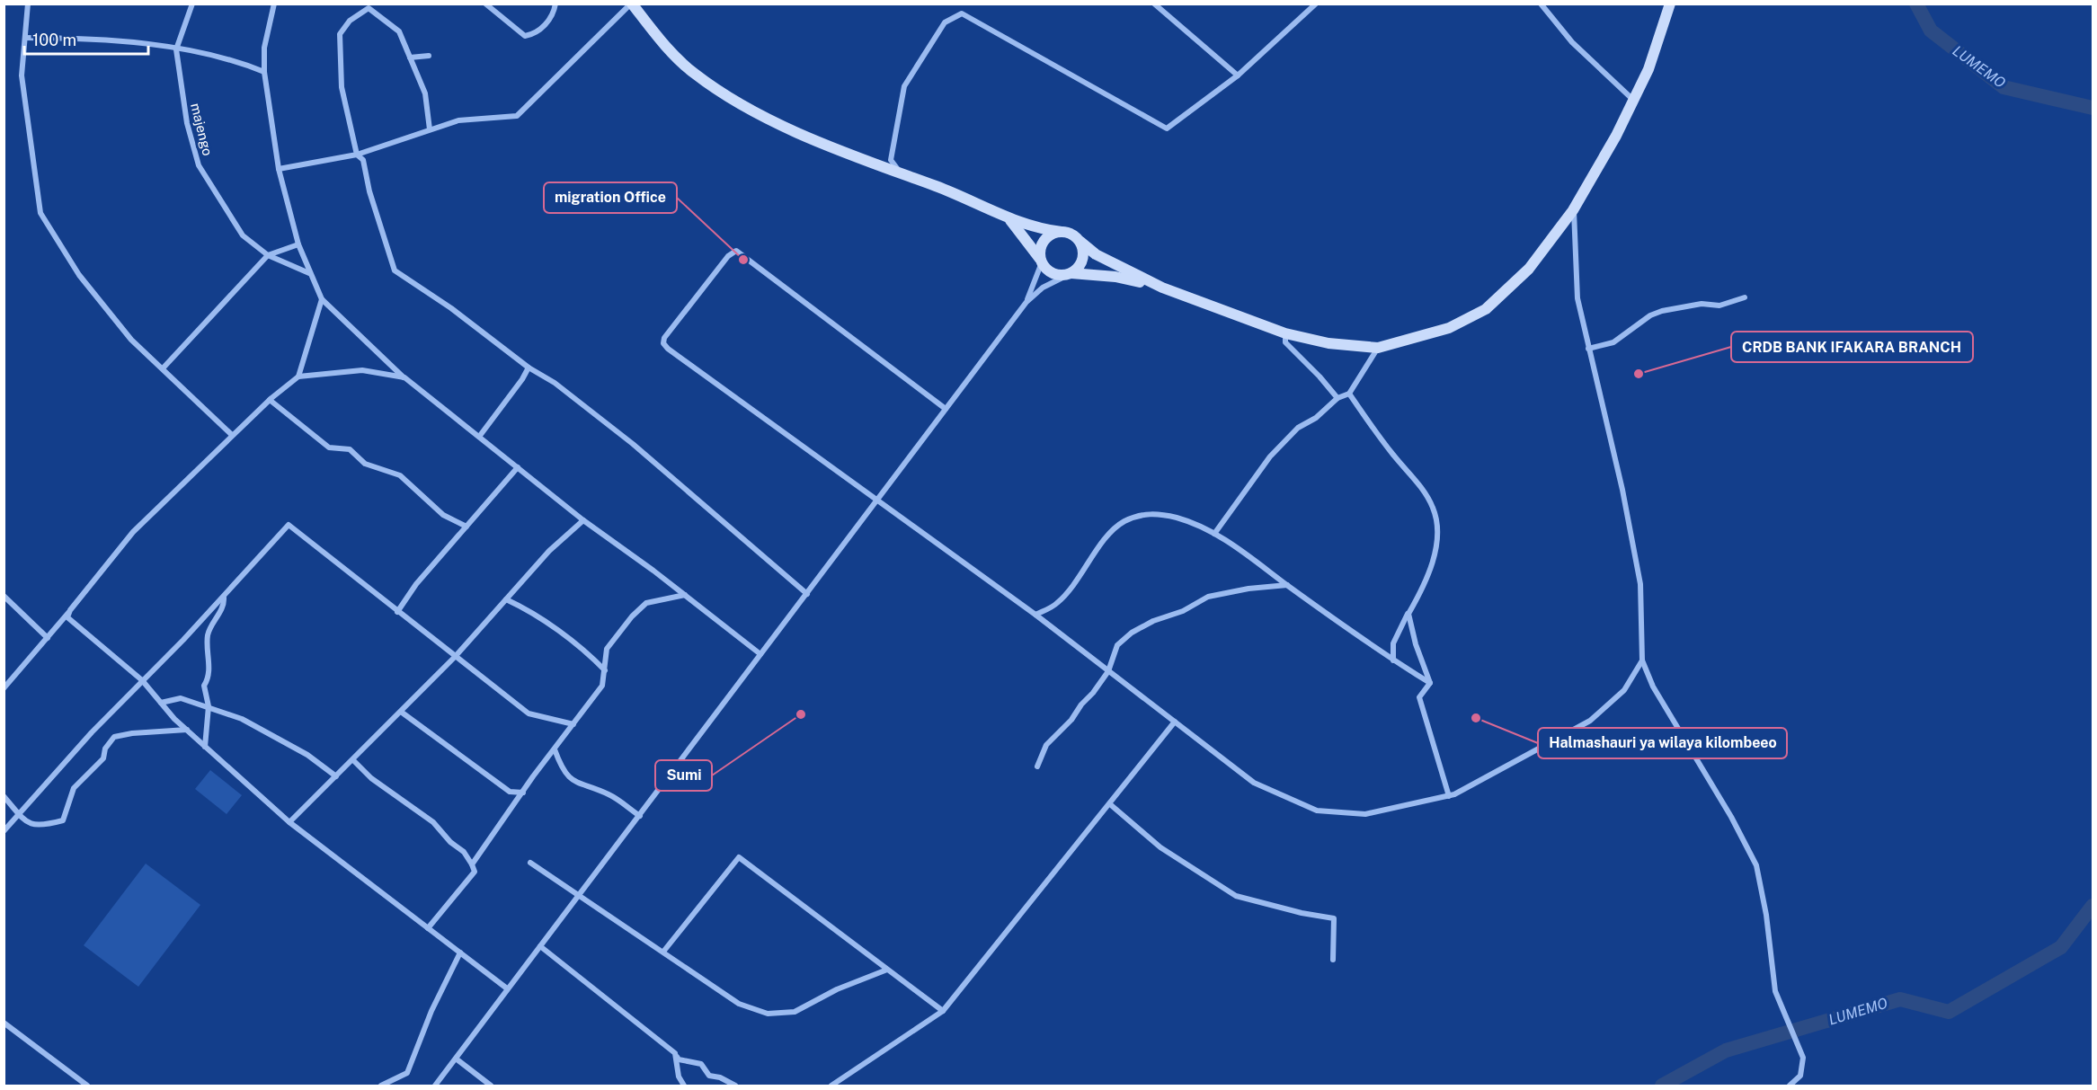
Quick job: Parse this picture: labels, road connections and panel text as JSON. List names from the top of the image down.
{
  "streets": {
    "street": ["majengo"]
  },
  "water": ["LUMEMO"],
  "places": [
    "migration Office",
    "CRDB BANK IFAKARA BRANCH",
    "Sumi",
    "Halmashauri ya wilaya kilombeeo"
  ],
  "scale_bar": "100 m"
}
